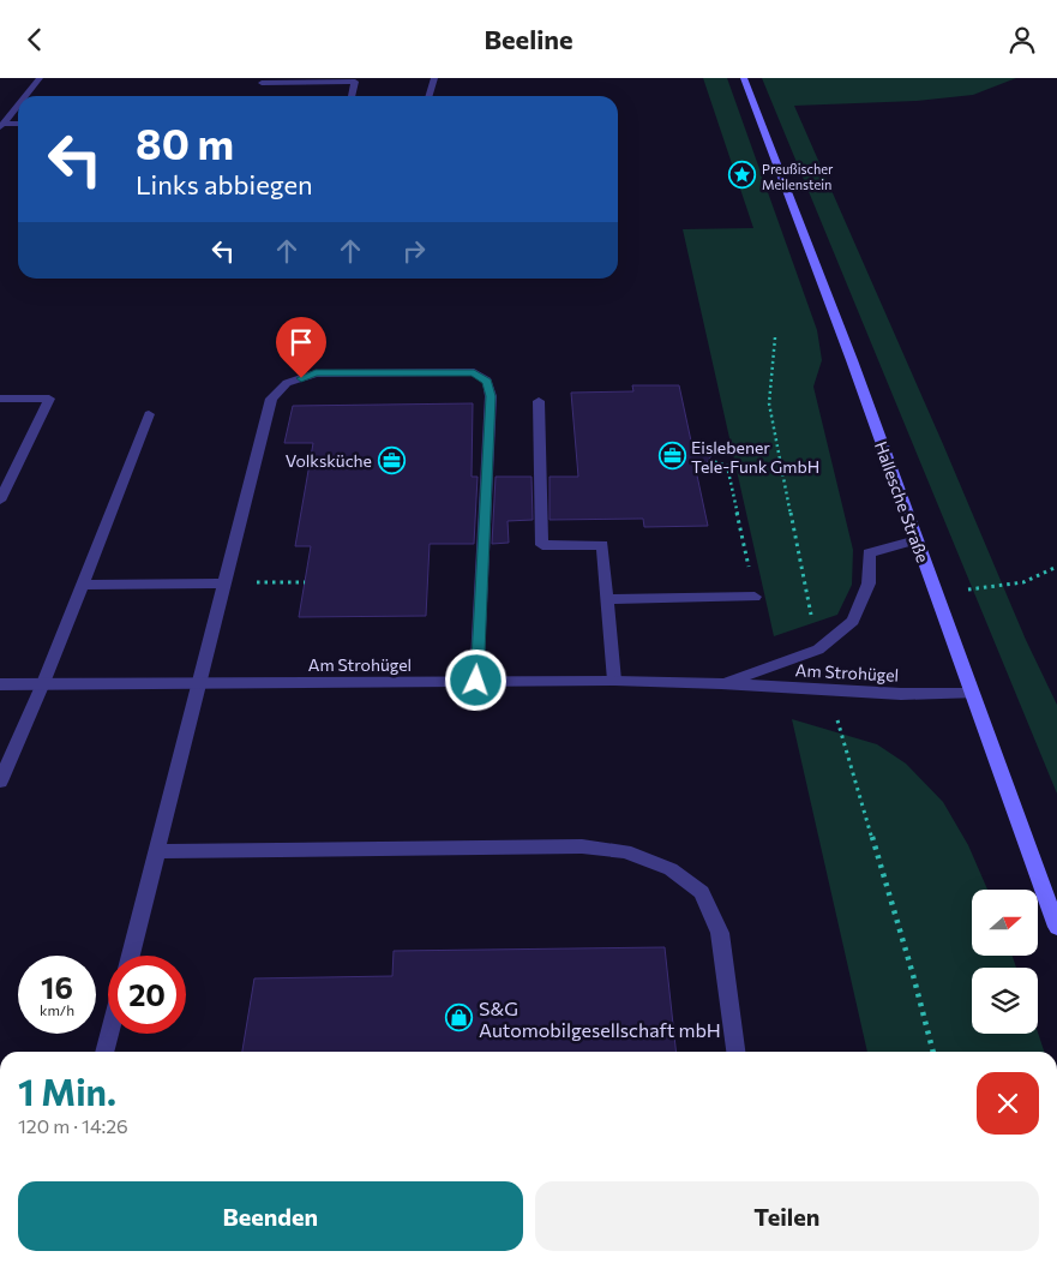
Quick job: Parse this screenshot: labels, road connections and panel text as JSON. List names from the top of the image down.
{
  "streets": {
    "main road": ["Hallesche Straße"],
    "street": ["Am Strohügel"]
  },
  "crossings": [
    ["Hallesche Straße", "Am Strohügel"]
  ],
  "places": {
    "place": ["Preußischer Meilenstein"],
    "office": ["Eislebener Tele-Funk GmbH", "Volksküche"],
    "shop": ["S&G Automobilgesellschaft mbH"]
  },
  "north": "right",
  "page": {
    "header": "Beeline",
    "turn": ["80 m", "Links abbiegen"],
    "speed": "16 km/h",
    "limit": "20",
    "heading": ["1 Min.", "120 m · 14:26"],
    "buttons": ["Beenden", "Teilen"]
  }
}
